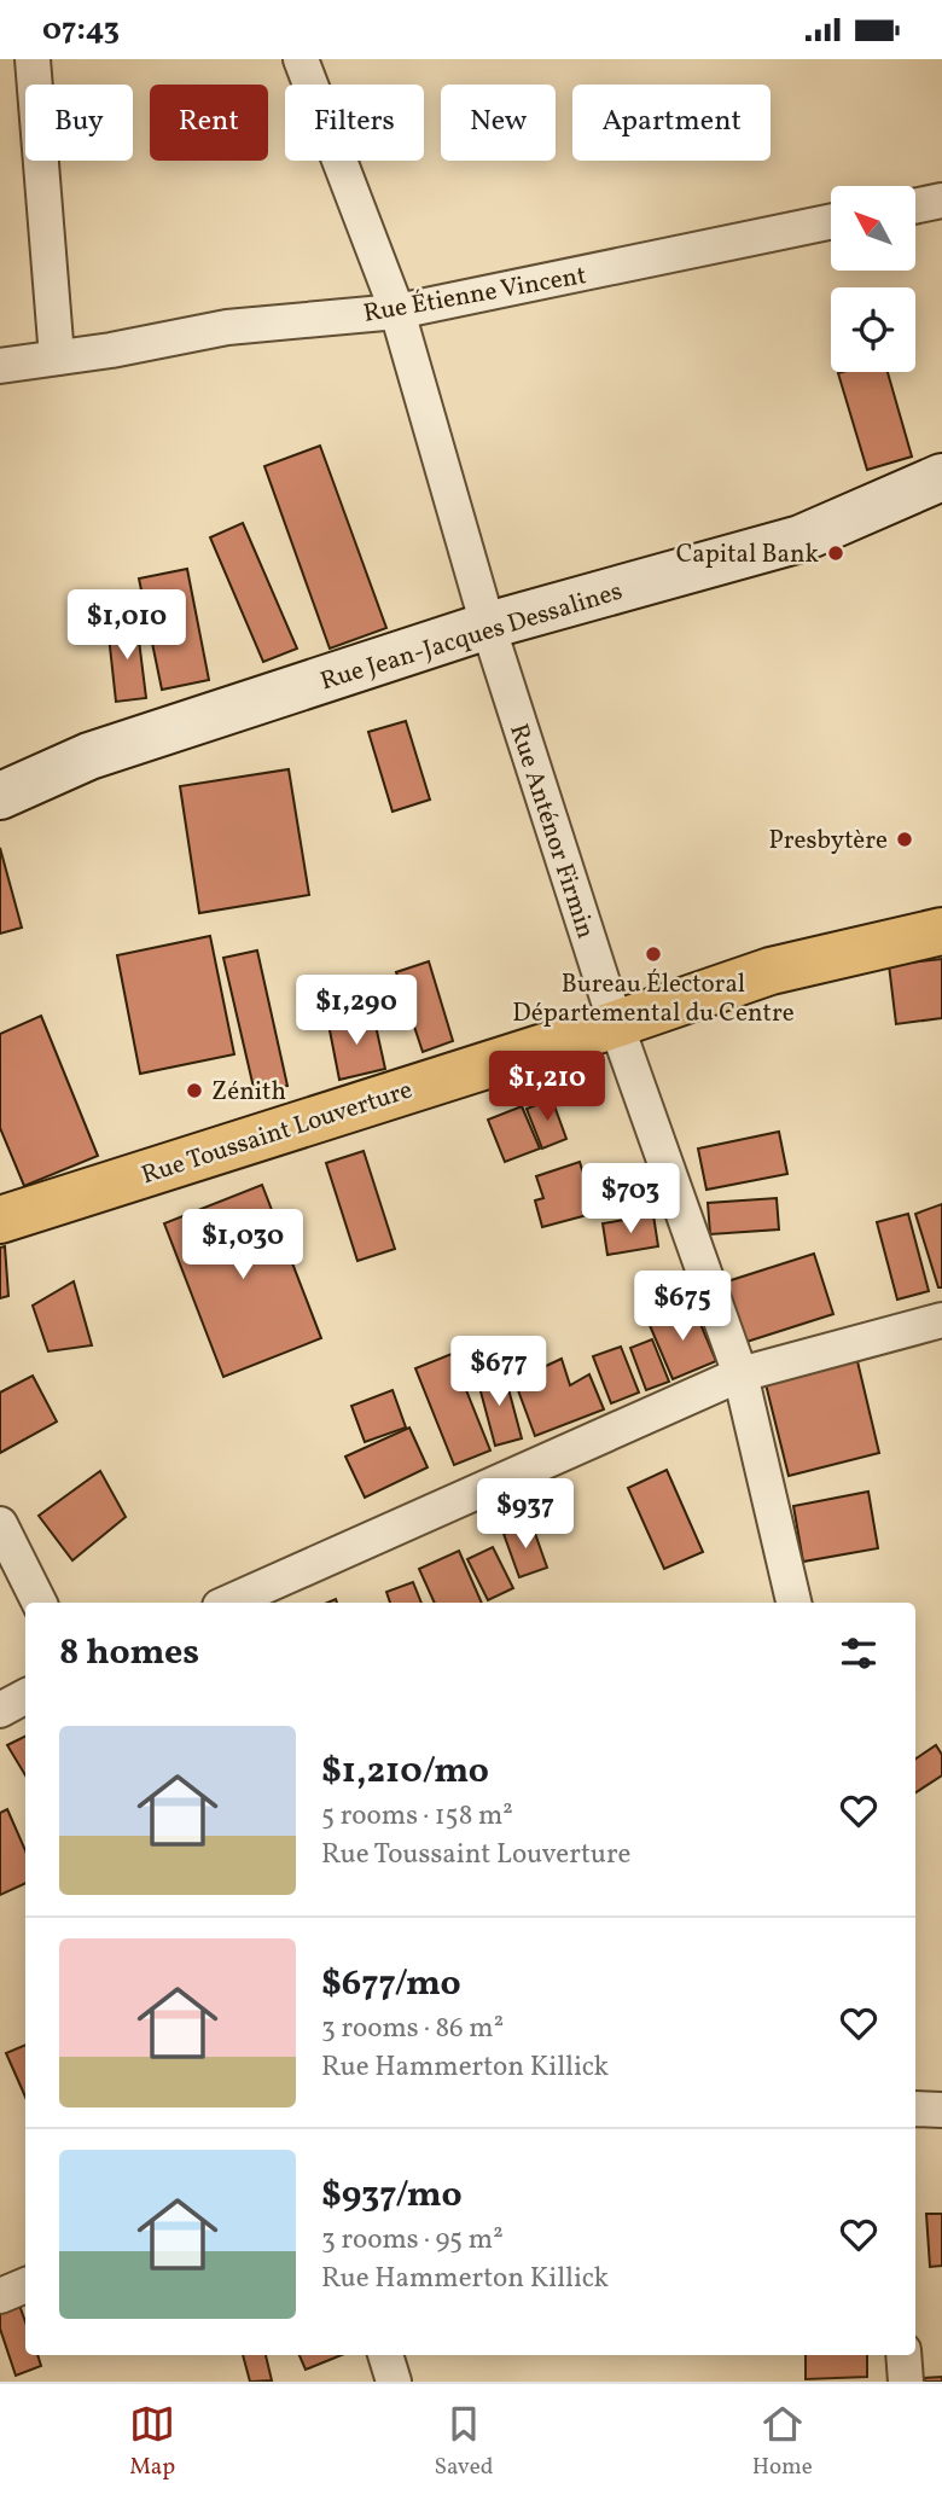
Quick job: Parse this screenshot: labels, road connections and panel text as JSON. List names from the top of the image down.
{
  "streets": {
    "main road": ["Rue Jean-Jacques Dessalines", "Rue Toussaint Louverture"],
    "street": ["Rue Étienne Vincent", "Rue Anténor Firmin"]
  },
  "crossings": [
    ["Rue Étienne Vincent", "Rue Anténor Firmin"],
    ["Rue Jean-Jacques Dessalines", "Rue Anténor Firmin"],
    ["Rue Anténor Firmin", "Rue Toussaint Louverture"]
  ],
  "places": [
    "Capital Bank",
    "Presbytère",
    "Bureau Électoral Départemental du Centre",
    "Zénith"
  ],
  "north": "top left",
  "page": {
    "status": "07:43",
    "chip": [
      "Buy",
      "Rent",
      "Filters",
      "New",
      "Apartment"
    ],
    "price": [
      "$1,010",
      "$1,290",
      "$1,210",
      "$703",
      "$1,030",
      "$675",
      "$677",
      "$937"
    ],
    "heading": "8 homes",
    "list": [
      {
        "name": "$1,210/mo",
        "note": "5 rooms · 158 m² · Rue Toussaint Louverture"
      },
      {
        "name": "$677/mo",
        "note": "3 rooms · 86 m² · Rue Hammerton Killick"
      },
      {
        "name": "$937/mo",
        "note": "3 rooms · 95 m² · Rue Hammerton Killick"
      }
    ],
    "tabs": ["Map", "Saved", "Home"]
  }
}
